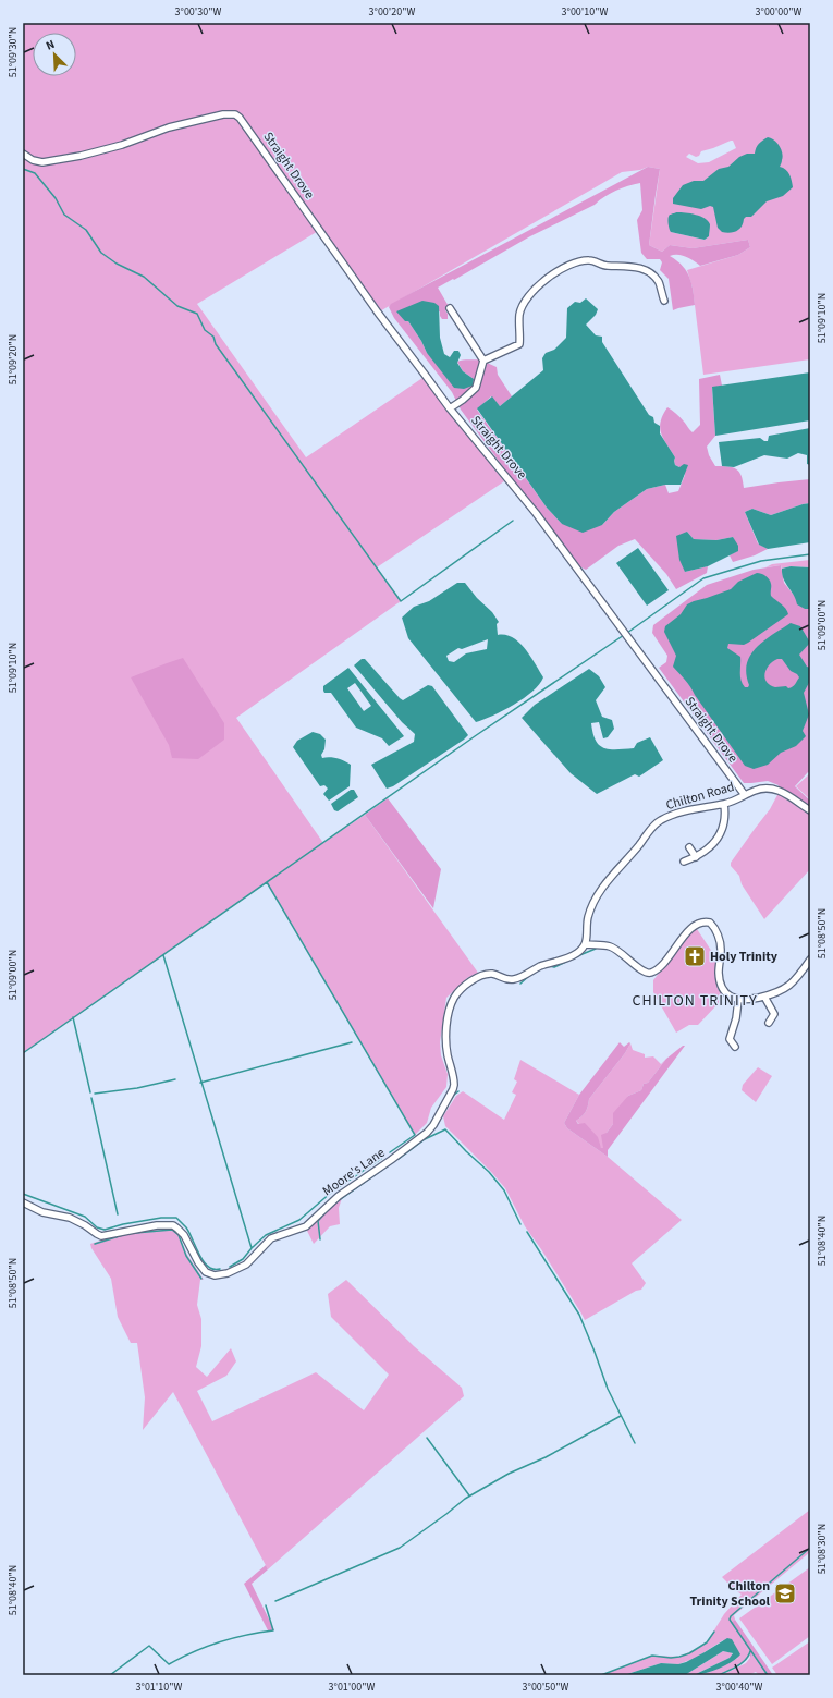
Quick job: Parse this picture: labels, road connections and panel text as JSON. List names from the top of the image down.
{
  "streets": {
    "street": ["Straight Drove", "Chilton Road", "Moore's Lane"]
  },
  "crossings": [
    ["Straight Drove", "Chilton Road"],
    ["Chilton Road", "Moore's Lane"]
  ],
  "districts": ["CHILTON TRINITY"],
  "places": {
    "church": ["Holy Trinity"],
    "school or university": ["Chilton Trinity School"]
  },
  "north": "top left",
  "coordinates": [
    "3°00'30\"W",
    "3°00'20\"W",
    "3°00'10\"W",
    "3°00'00\"W",
    "51°09'30\"N",
    "51°09'10\"N",
    "51°09'20\"N",
    "51°09'00\"N",
    "51°08'50\"N",
    "51°08'40\"N",
    "51°08'30\"N",
    "3°01'10\"W",
    "3°01'00\"W",
    "3°00'50\"W",
    "3°00'40\"W"
  ]
}
